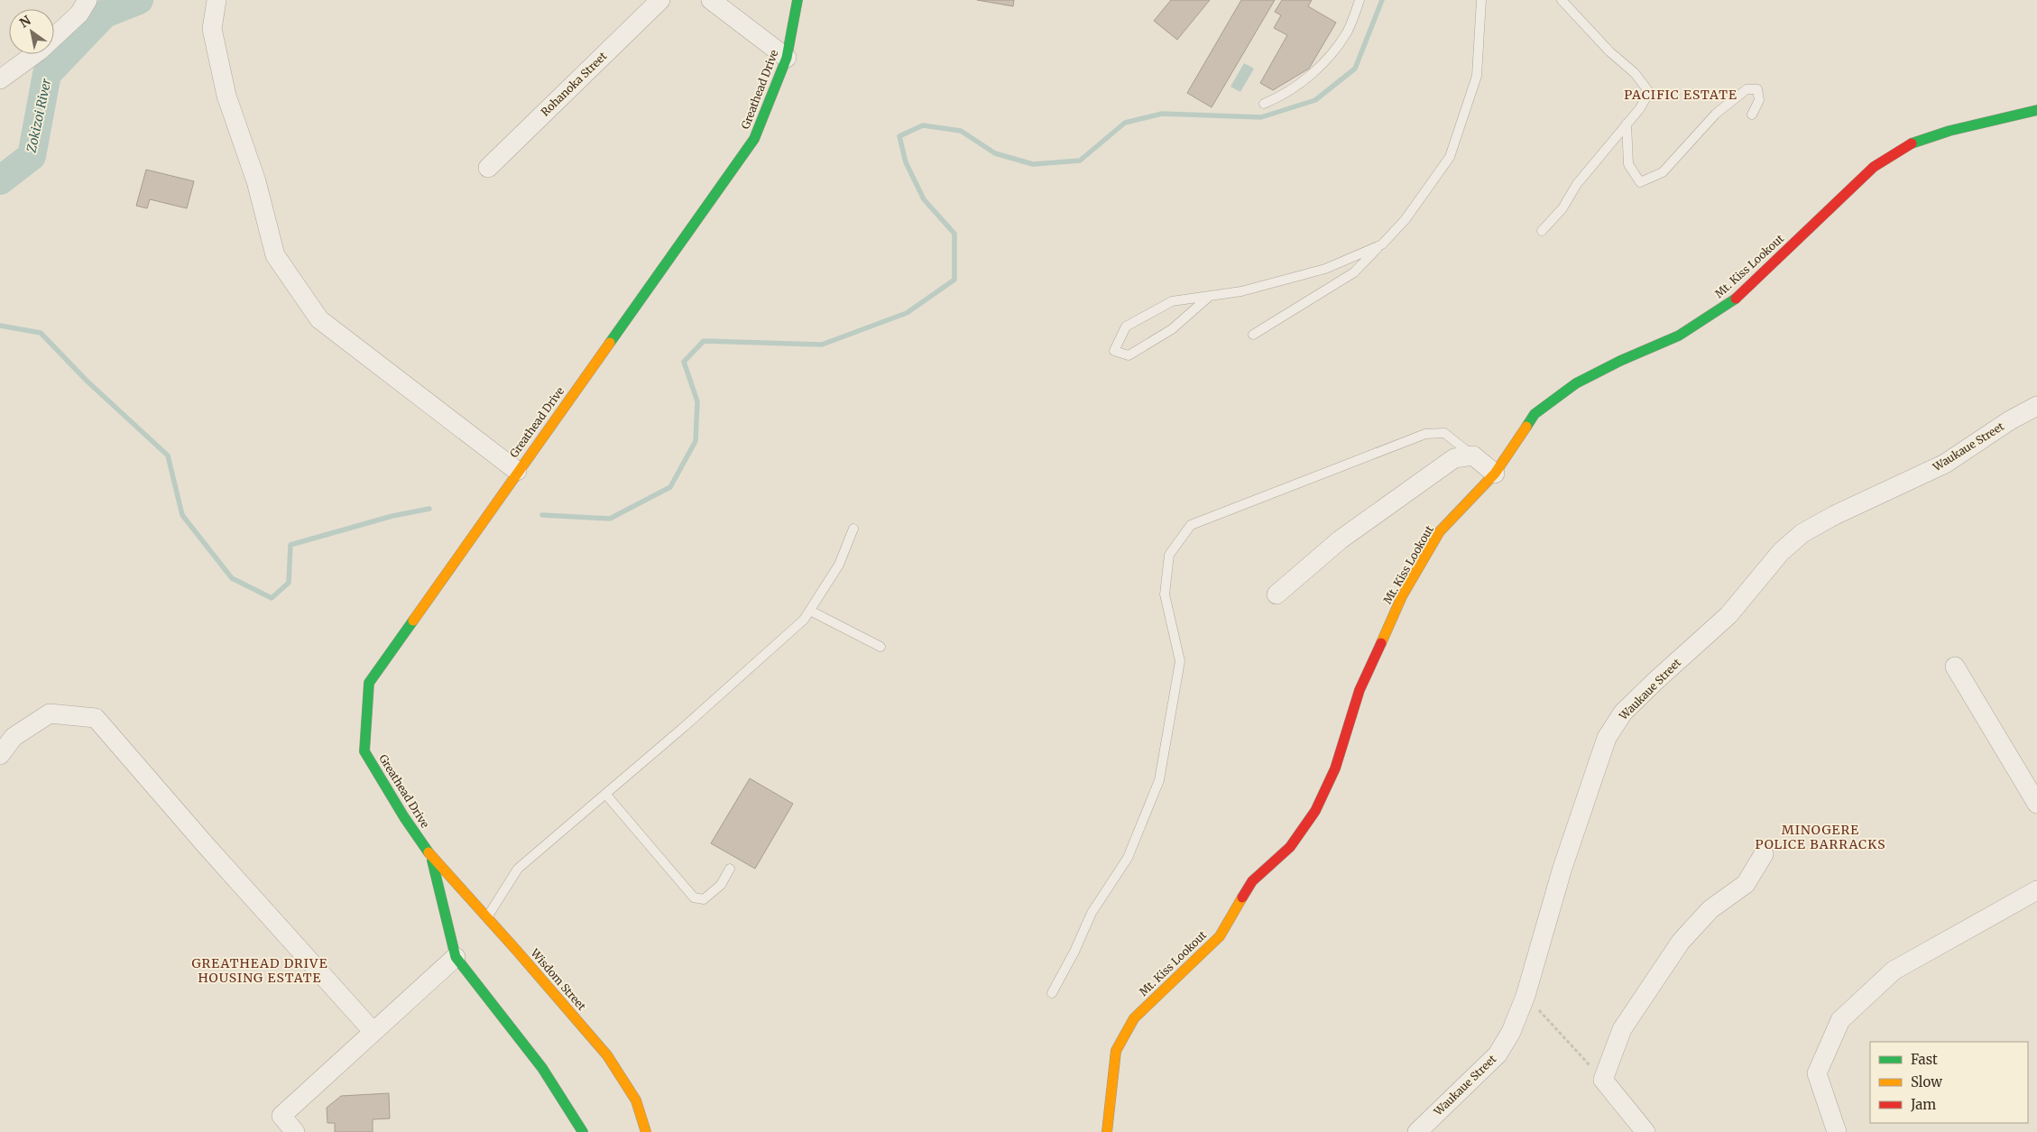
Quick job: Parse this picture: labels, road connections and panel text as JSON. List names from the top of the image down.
{
  "streets": {
    "street": [
      "Rohanoka Street",
      "Greathead Drive",
      "Mt. Kiss Lookout",
      "Waukaue Street",
      "Wisdom Street"
    ]
  },
  "crossings": [
    ["Greathead Drive", "Wisdom Street"]
  ],
  "districts": ["PACIFIC ESTATE", "MINOGERE POLICE BARRACKS", "GREATHEAD DRIVE HOUSING ESTATE"],
  "water": ["Zokizoi River"],
  "legend": ["Fast", "Slow", "Jam"],
  "north": "top left"
}
